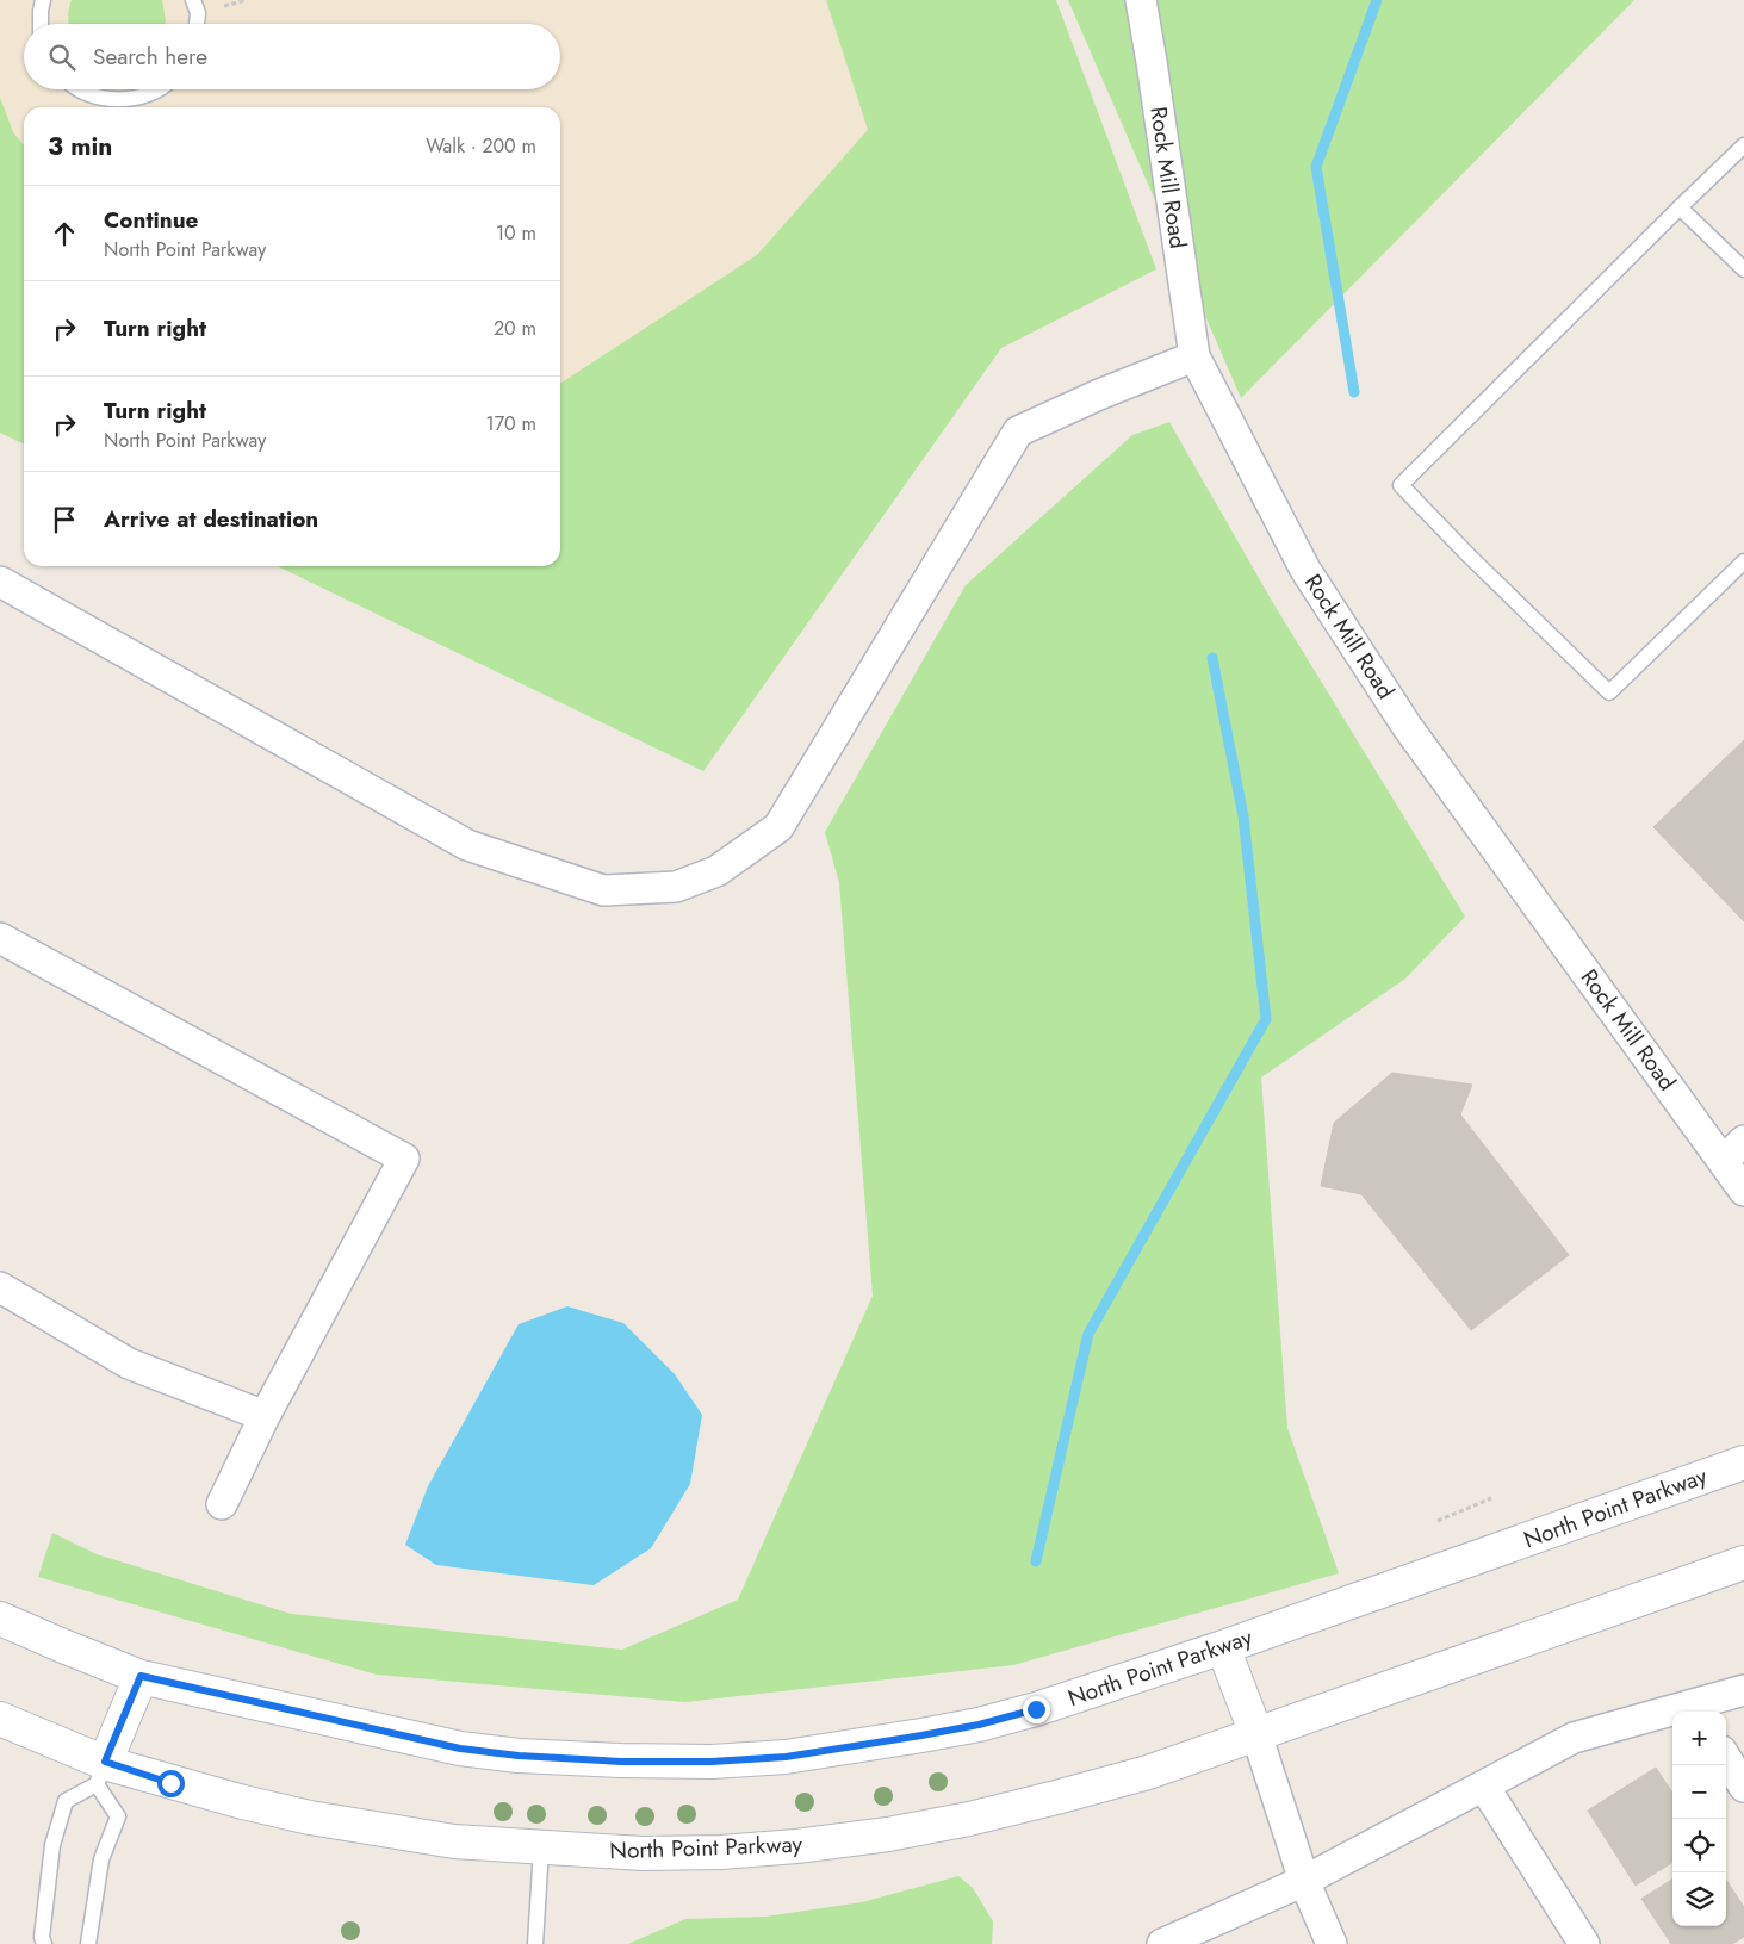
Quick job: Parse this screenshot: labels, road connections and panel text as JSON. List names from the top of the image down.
{
  "streets": {
    "street": ["Rock Mill Road", "North Point Parkway"]
  },
  "page": {
    "search": "Search here",
    "heading": ["3 min", "Walk · 200 m"],
    "list": [
      ["Continue", "North Point Parkway", "10 m"],
      ["Turn right", "20 m"],
      ["Turn right", "North Point Parkway", "170 m"],
      "Arrive at destination"
    ],
    "map_buttons": ["+", "−"]
  }
}
